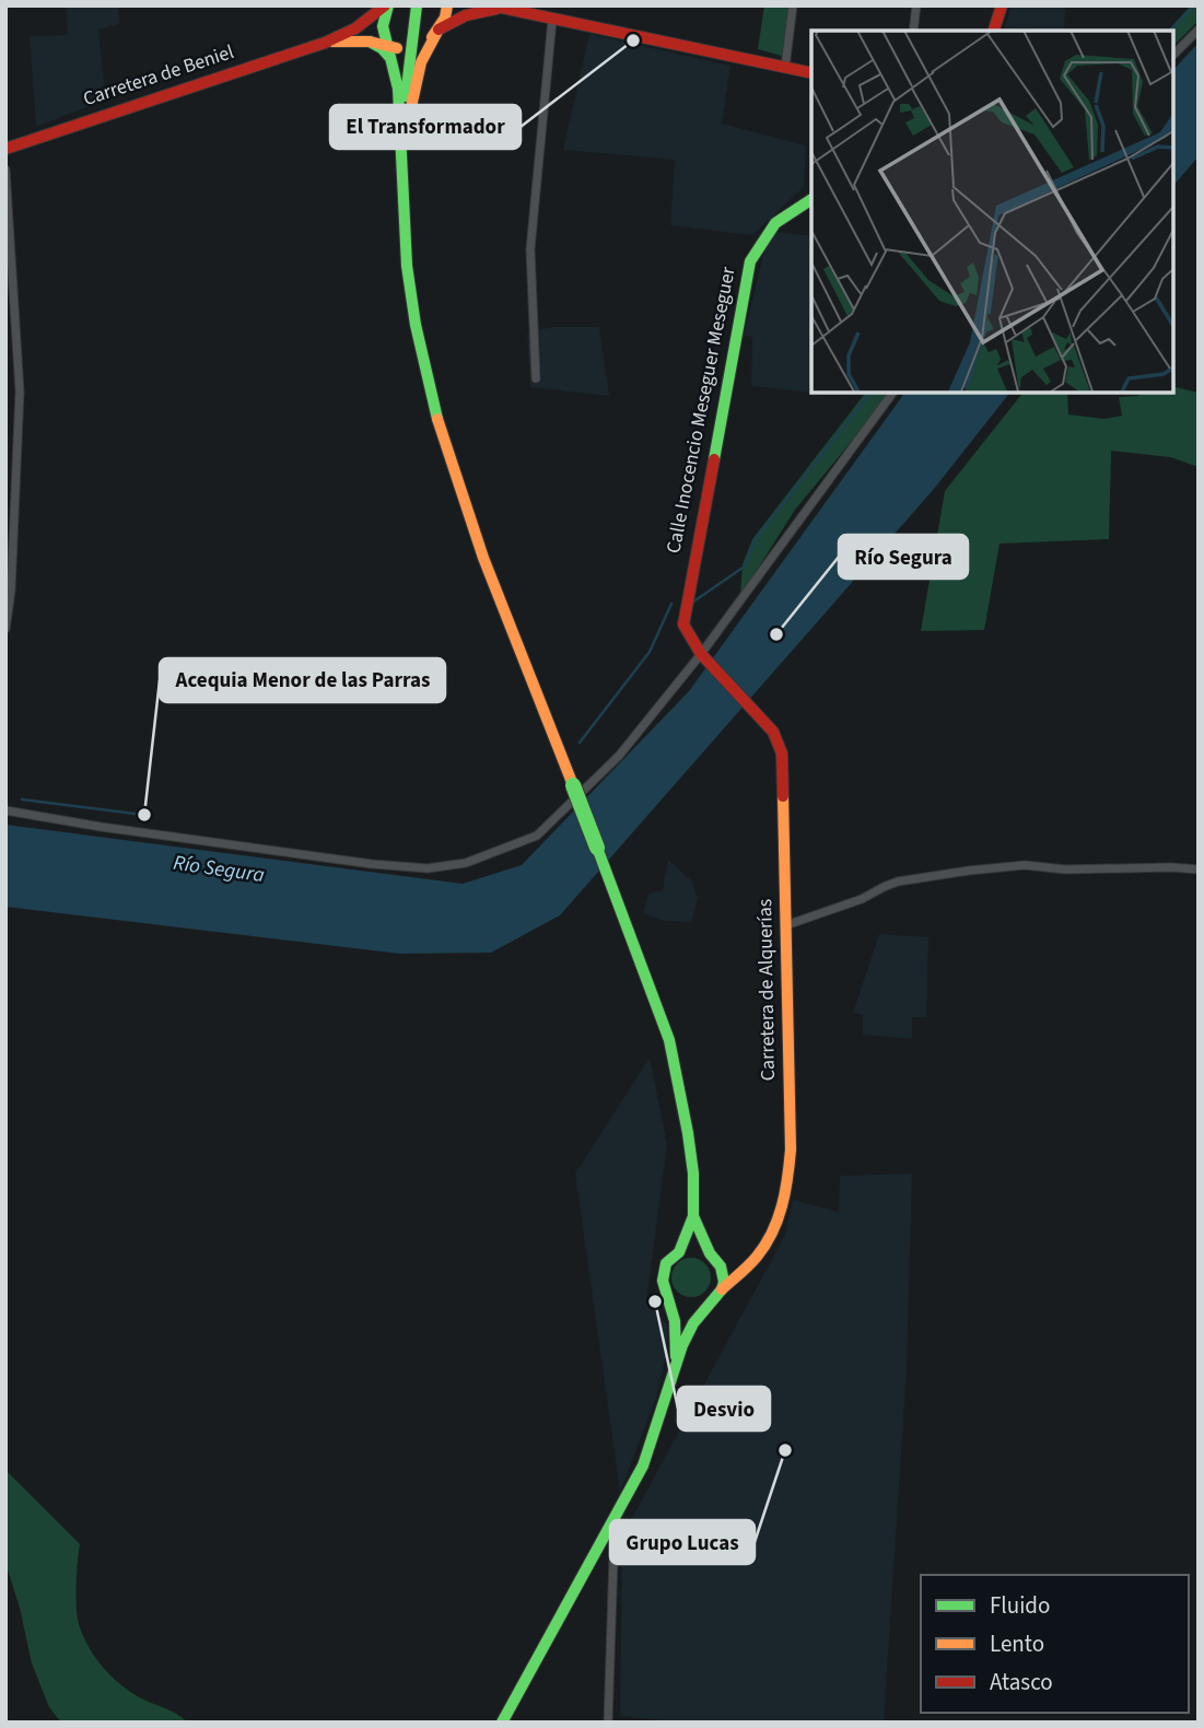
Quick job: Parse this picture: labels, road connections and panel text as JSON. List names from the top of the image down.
{
  "streets": {
    "main road": ["Carretera de Beniel", "Calle Inocencio Meseguer Meseguer", "Carretera de Alquerías"]
  },
  "crossings": [
    ["Calle Inocencio Meseguer Meseguer", "Carretera de Alquerías"]
  ],
  "water": ["Río Segura"],
  "places": [
    "El Transformador",
    "Río Segura",
    "Acequia Menor de las Parras",
    "Desvio",
    "Grupo Lucas"
  ],
  "legend": ["Fluido", "Lento", "Atasco"]
}
